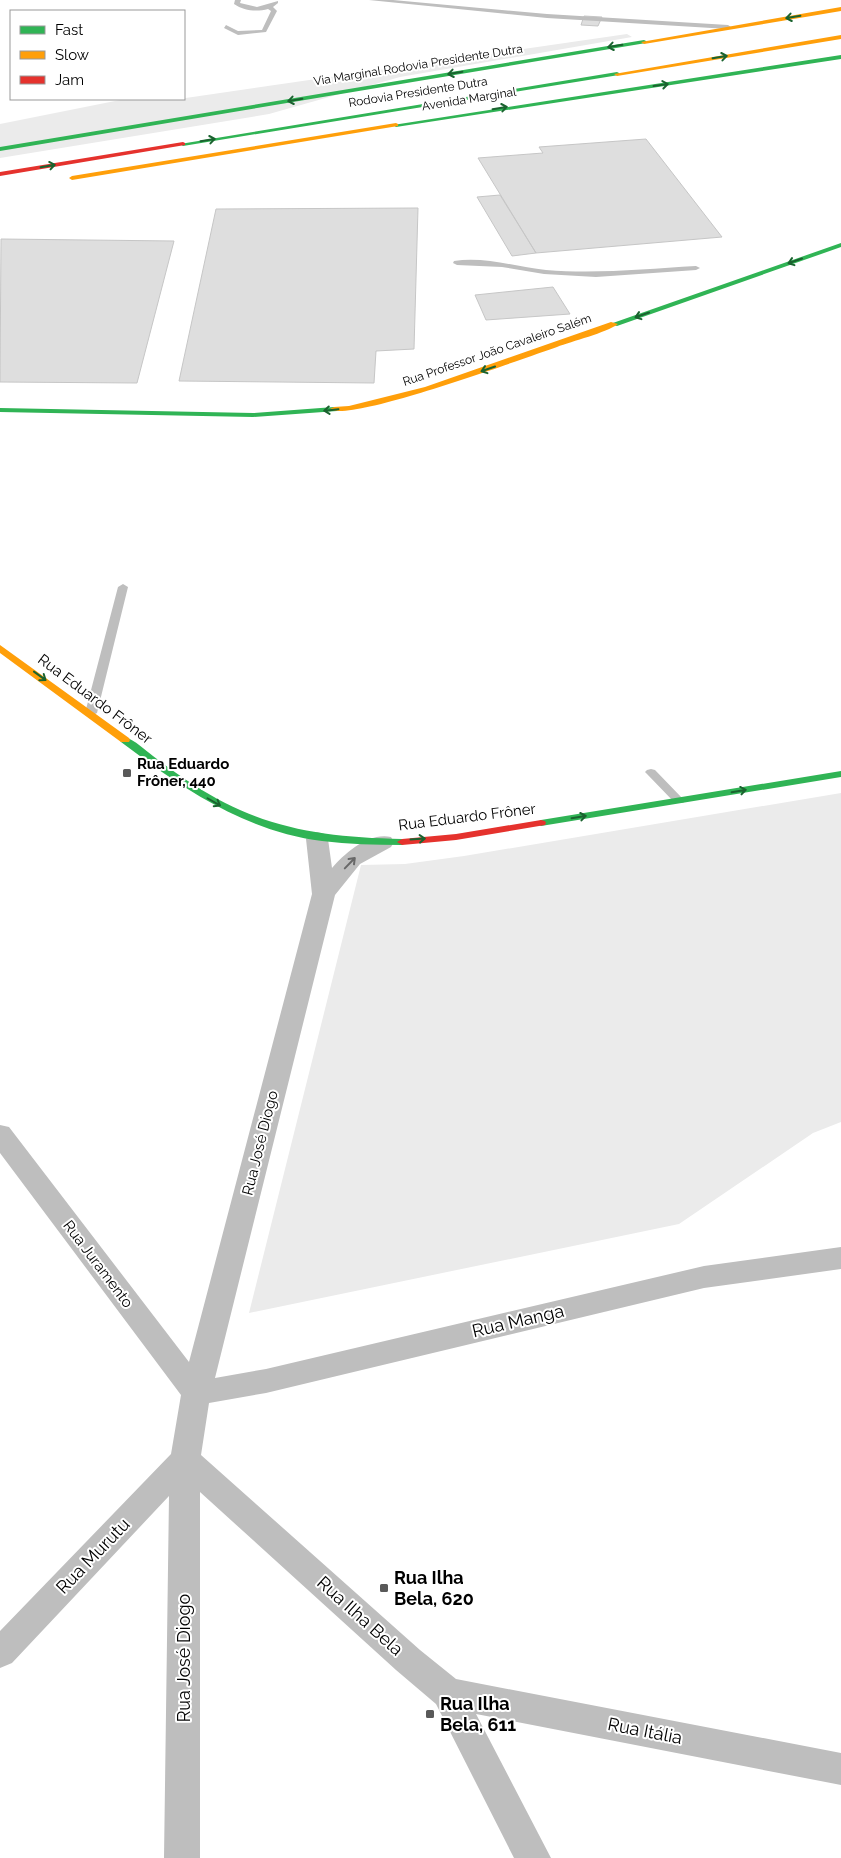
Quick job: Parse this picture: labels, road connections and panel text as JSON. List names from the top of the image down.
{
  "streets": {
    "main road": [
      "Via Marginal Rodovia Presidente Dutra",
      "Rodovia Presidente Dutra",
      "Avenida Marginal",
      "Rua Professor João Cavaleiro Salém",
      "Rua Eduardo Frôner"
    ],
    "street": [
      "Rua José Diogo",
      "Rua Juramento",
      "Rua Manga",
      "Rua Murutu",
      "Rua Ilha Bela",
      "Rua Itália"
    ]
  },
  "crossings": [
    ["Rodovia Presidente Dutra", "Avenida Marginal"],
    ["Rua Eduardo Frôner", "Rua José Diogo"],
    ["Rua José Diogo", "Rua Juramento"],
    ["Rua José Diogo", "Rua Manga"],
    ["Rua José Diogo", "Rua Murutu"],
    ["Rua José Diogo", "Rua Ilha Bela"],
    ["Rua Juramento", "Rua Manga"],
    ["Rua Murutu", "Rua Ilha Bela"],
    ["Rua Ilha Bela", "Rua Itália"]
  ],
  "one_way": ["Via Marginal Rodovia Presidente Dutra", "Rua Professor João Cavaleiro Salém", "Rua Eduardo Frôner"],
  "places": {
    "transit": ["Rua Eduardo Frôner, 440", "Rua Ilha Bela, 620", "Rua Ilha Bela, 611"]
  },
  "legend": ["Fast", "Slow", "Jam"]
}
